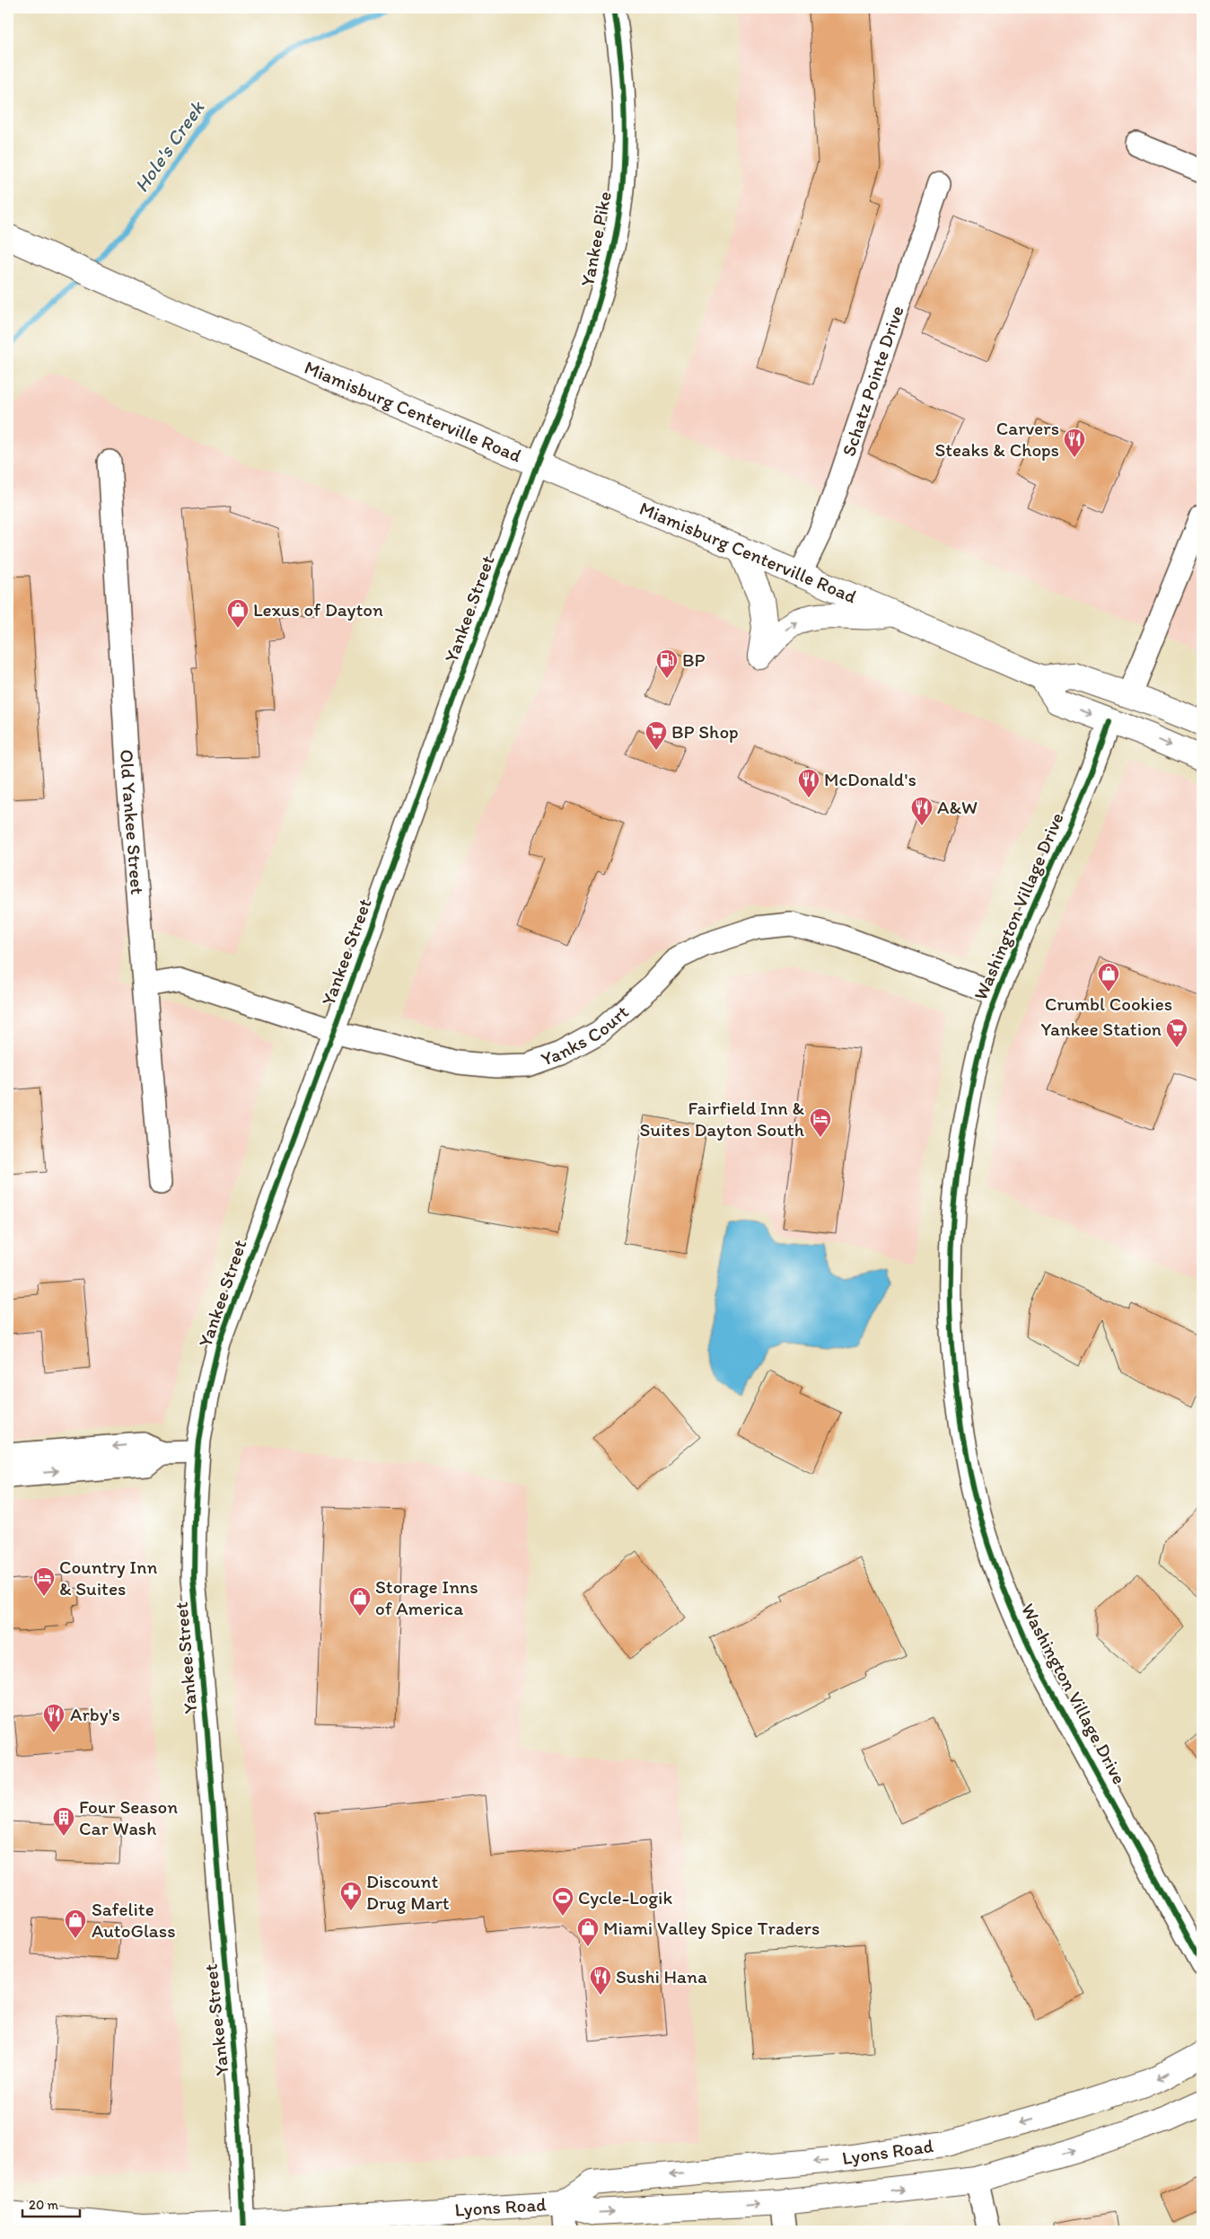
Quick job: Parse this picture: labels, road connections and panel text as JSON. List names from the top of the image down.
{
  "streets": {
    "main road": ["Miamisburg Centerville Road", "Lyons Road"],
    "street": [
      "Yankee Pike",
      "Schatz Pointe Drive",
      "Yankee Street",
      "Old Yankee Street",
      "Washington Village Drive",
      "Yanks Court"
    ]
  },
  "crossings": [
    ["Yankee Pike", "Miamisburg Centerville Road"],
    ["Yankee Pike", "Yankee Street"],
    ["Schatz Pointe Drive", "Miamisburg Centerville Road"],
    ["Miamisburg Centerville Road", "Yankee Street"],
    ["Miamisburg Centerville Road", "Washington Village Drive"],
    ["Yankee Street", "Yanks Court"],
    ["Yankee Street", "Lyons Road"],
    ["Old Yankee Street", "Yanks Court"],
    ["Washington Village Drive", "Yanks Court"]
  ],
  "water": ["Hole's Creek"],
  "places": {
    "restaurant": [
      "Carvers Steaks & Chops",
      "McDonald's",
      "A&W",
      "Arby's",
      "Sushi Hana"
    ],
    "shop": [
      "Lexus of Dayton",
      "Crumbl Cookies",
      "Storage Inns of America",
      "Safelite AutoGlass",
      "Miami Valley Spice Traders"
    ],
    "fuel station": ["BP"],
    "supermarket": ["BP Shop", "Yankee Station"],
    "hotel": ["Fairfield Inn & Suites Dayton South", "Country Inn & Suites"],
    "building": ["Four Season Car Wash"],
    "pharmacy": ["Discount Drug Mart"],
    "sports": ["Cycle-Logik"]
  },
  "scale_bar": "20 m"
}
